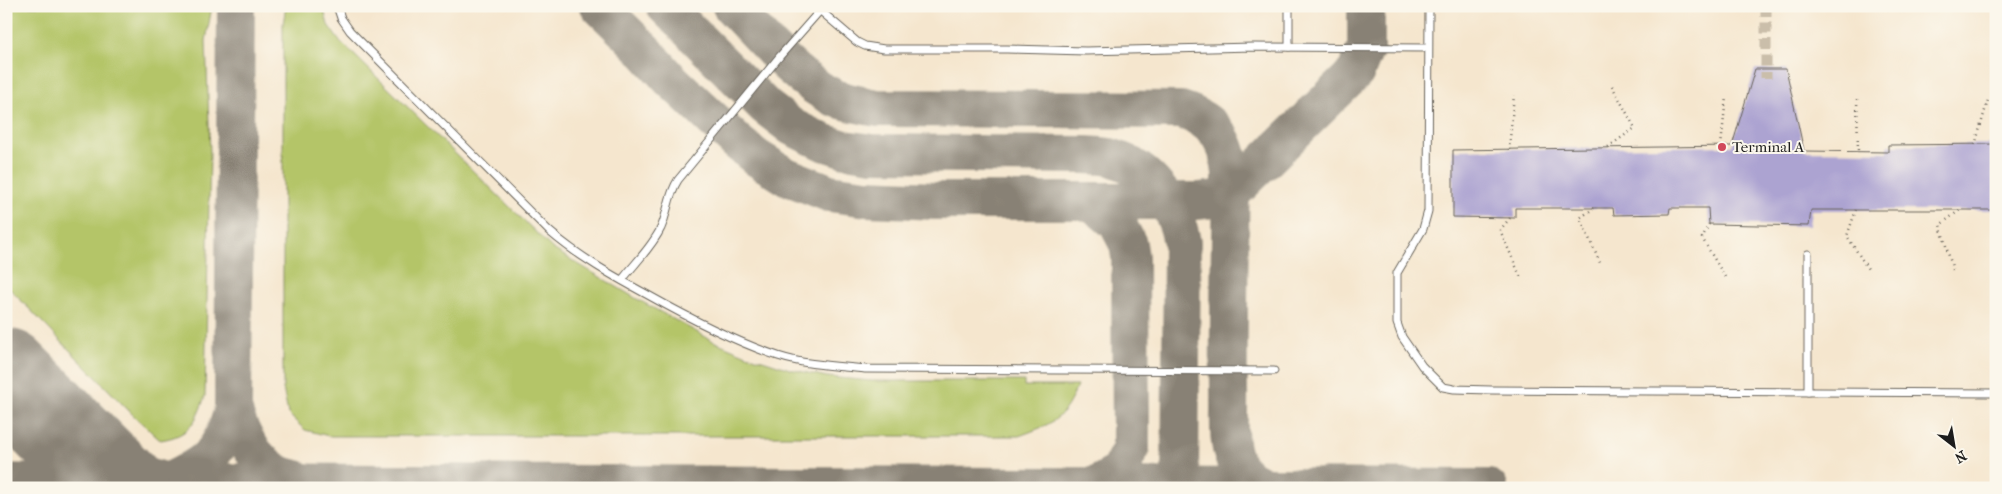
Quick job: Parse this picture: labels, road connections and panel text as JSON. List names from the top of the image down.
{
  "places": ["Terminal A"],
  "north": "bottom right"
}
